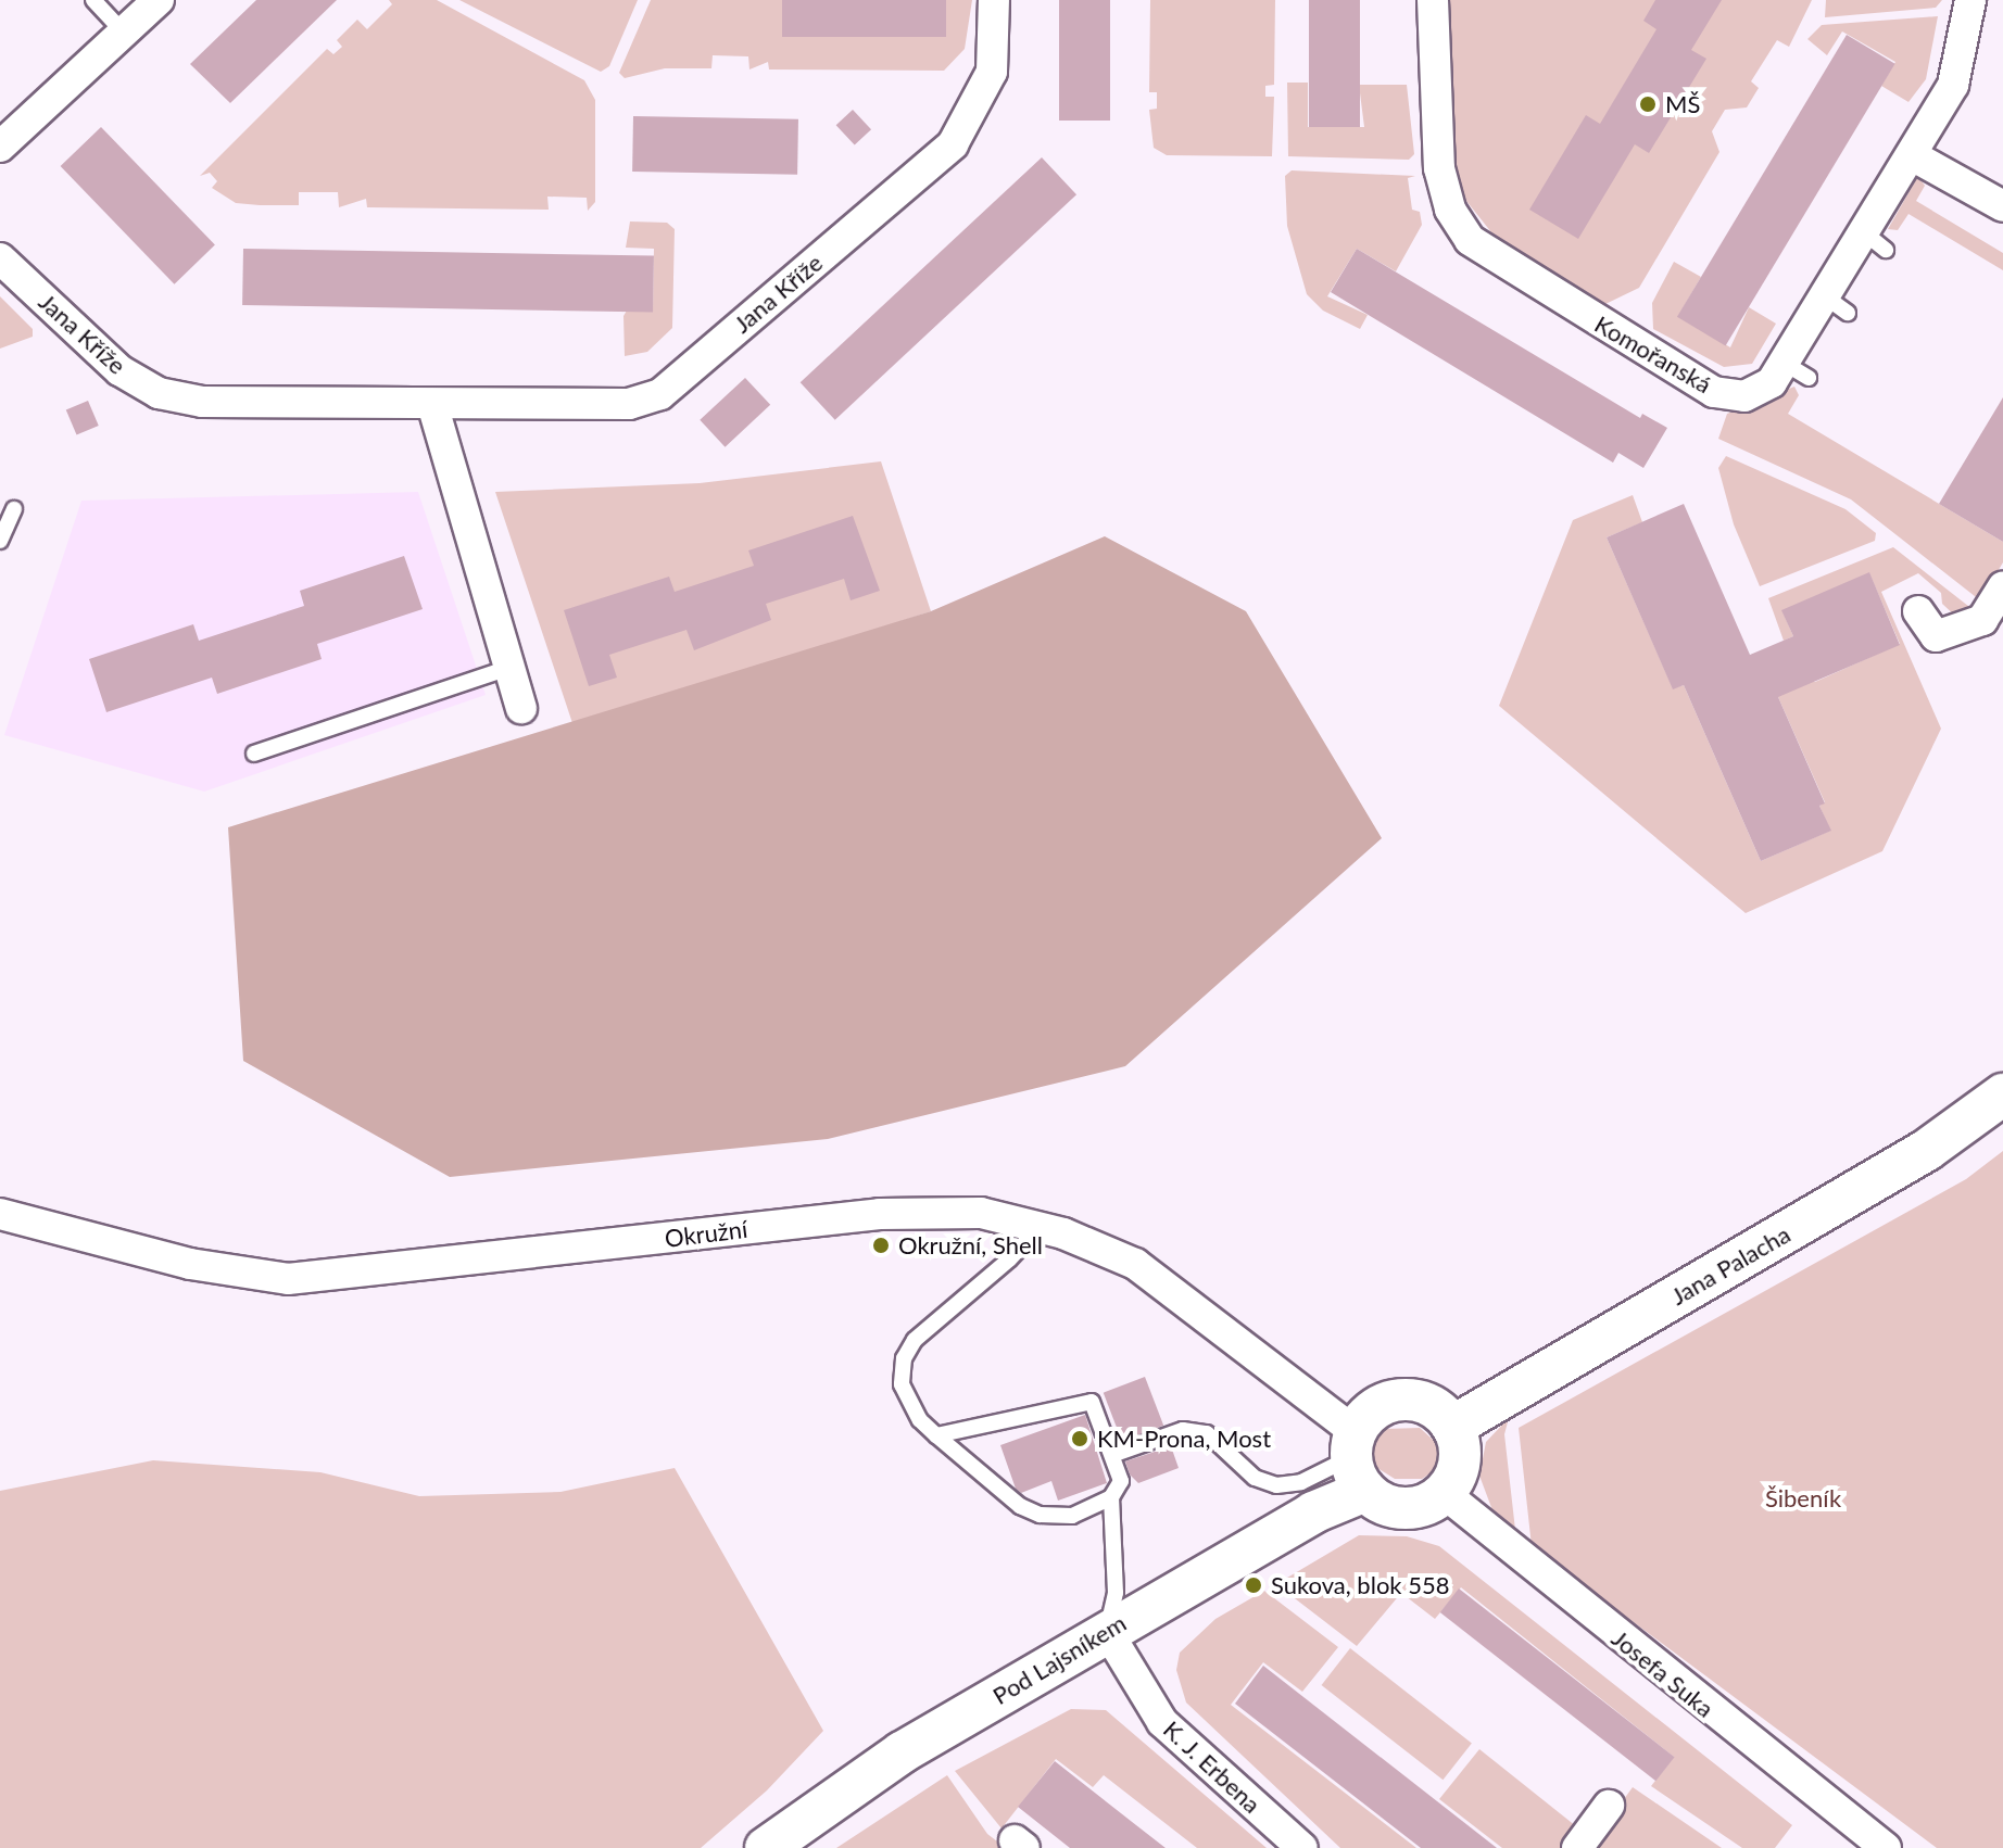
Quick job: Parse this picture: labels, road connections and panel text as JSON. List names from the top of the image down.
{
  "streets": {
    "street": [
      "Jana Kříže",
      "Komořanská",
      "Okružní",
      "Jana Palacha",
      "Pod Lajsníkem",
      "Josefa Suka",
      "K. J. Erbena"
    ]
  },
  "crossings": [
    ["Okružní", "Jana Palacha"],
    ["Okružní", "Pod Lajsníkem"],
    ["Okružní", "Josefa Suka"],
    ["Jana Palacha", "Pod Lajsníkem"],
    ["Jana Palacha", "Josefa Suka"],
    ["Pod Lajsníkem", "Josefa Suka"],
    ["Pod Lajsníkem", "K. J. Erbena"]
  ],
  "parks": ["Šibeník"],
  "places": [
    "MŠ",
    "Okružní, Shell",
    "KM-Prona, Most",
    "Sukova, blok 558"
  ]
}
